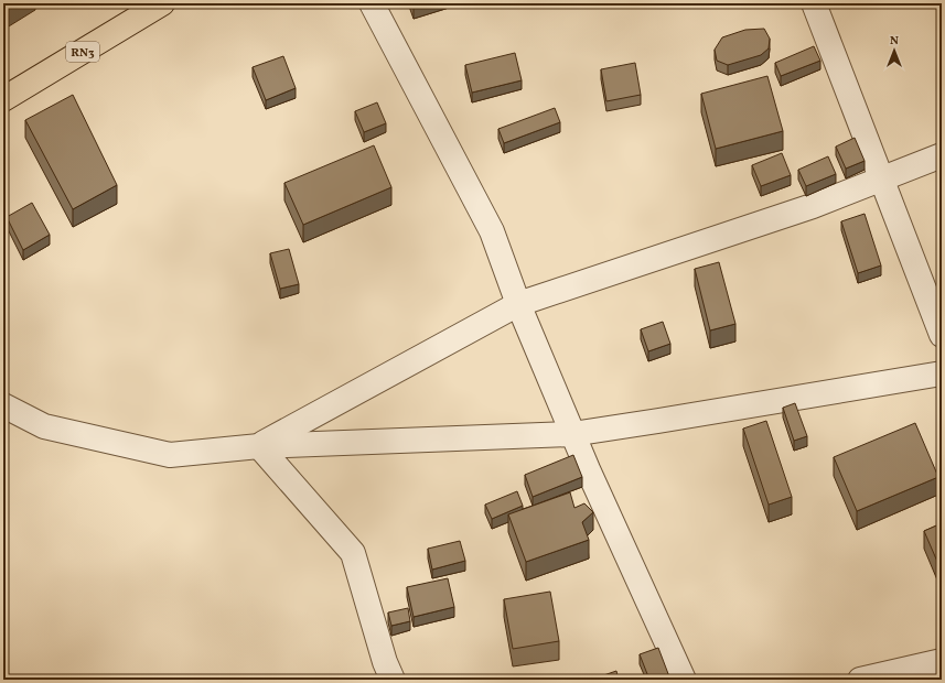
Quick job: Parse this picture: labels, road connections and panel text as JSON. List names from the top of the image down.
{
  "streets": {
    "highway": ["RN3"]
  },
  "north": "top"
}
